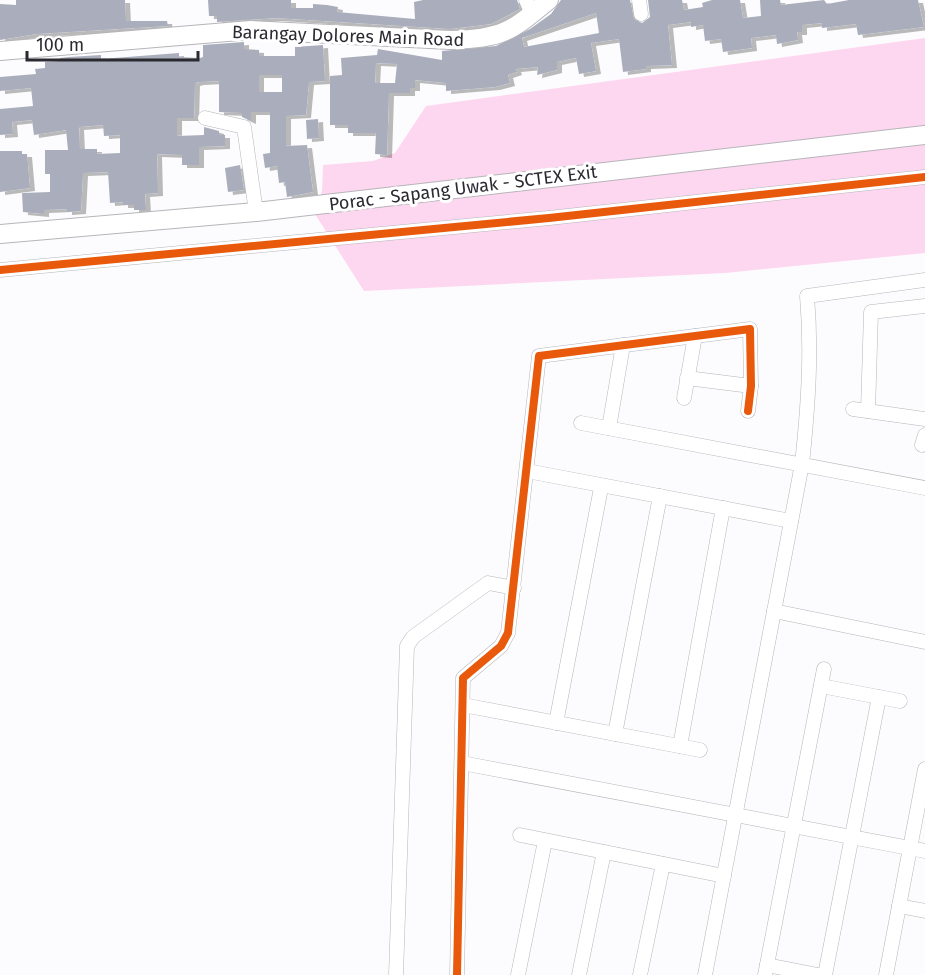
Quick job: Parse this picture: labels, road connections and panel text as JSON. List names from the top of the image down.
{
  "streets": {
    "main road": ["Barangay Dolores Main Road", "Porac - Sapang Uwak - SCTEX Exit"]
  },
  "scale_bar": "100 m"
}
